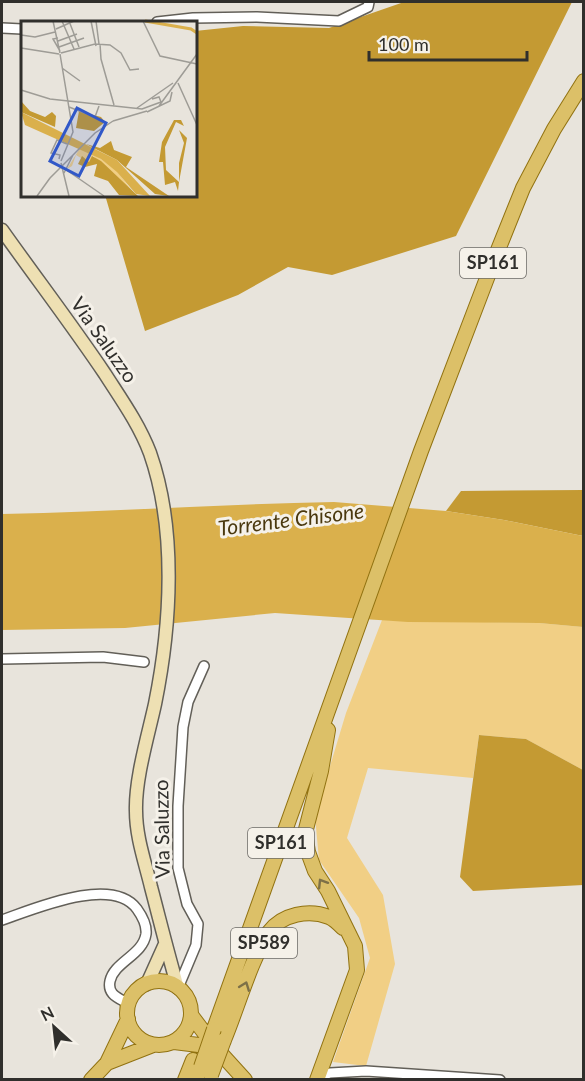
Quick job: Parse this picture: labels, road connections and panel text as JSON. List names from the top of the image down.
{
  "streets": {
    "main road": ["SP161", "Via Saluzzo", "SP589"]
  },
  "crossings": [
    ["SP161", "SP589"]
  ],
  "water": ["Torrente Chisone"],
  "scale_bar": "100 m",
  "north": "top left"
}
